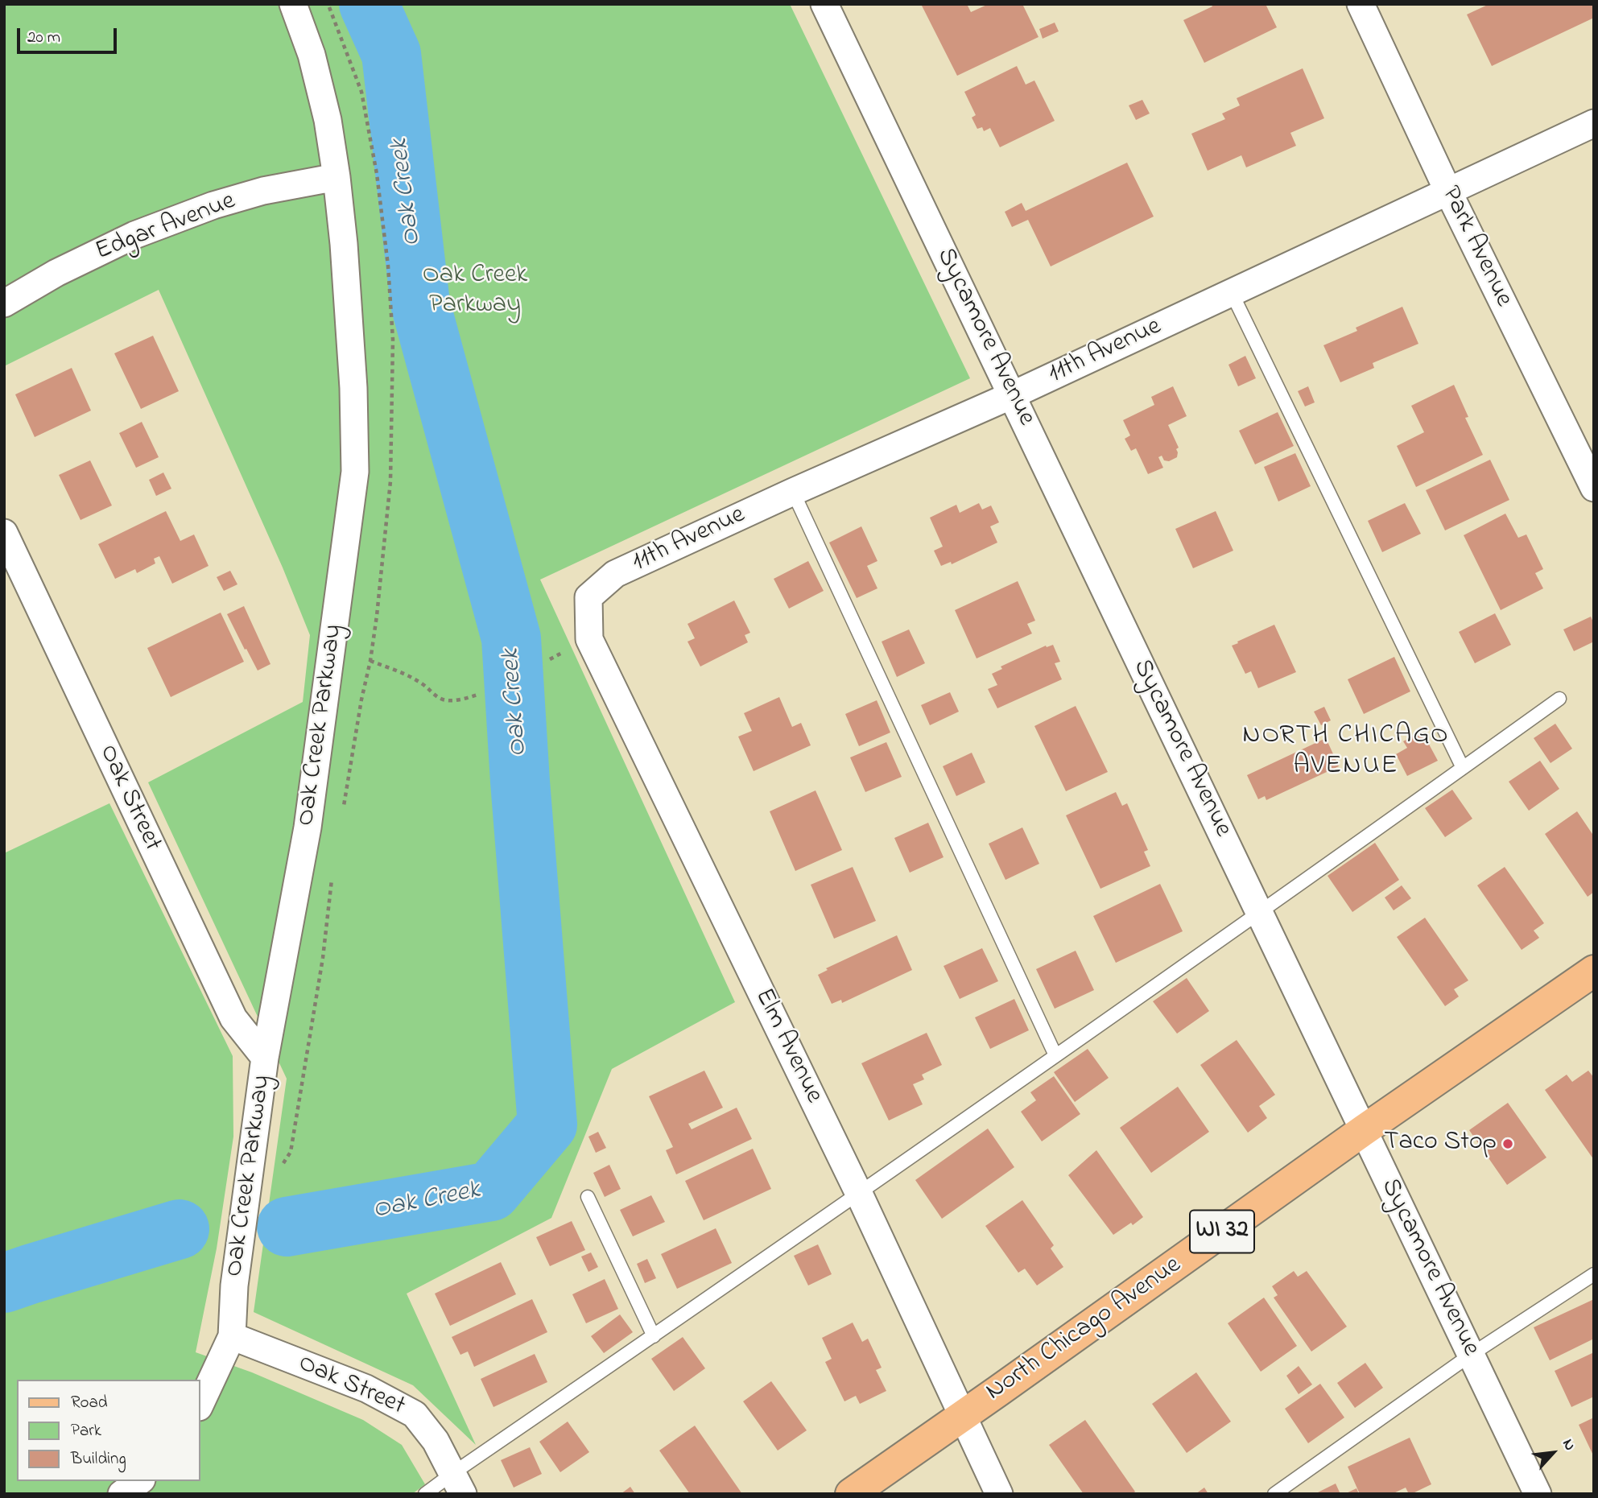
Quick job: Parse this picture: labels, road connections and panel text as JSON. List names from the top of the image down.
{
  "streets": {
    "main road": ["WI 32", "North Chicago Avenue"],
    "street": [
      "Edgar Avenue",
      "Park Avenue",
      "Sycamore Avenue",
      "11th Avenue",
      "Oak Creek Parkway",
      "Oak Street",
      "Elm Avenue"
    ]
  },
  "crossings": [
    ["Edgar Avenue", "Oak Creek Parkway"],
    ["Park Avenue", "11th Avenue"],
    ["Sycamore Avenue", "11th Avenue"],
    ["Sycamore Avenue", "North Chicago Avenue"],
    ["11th Avenue", "Elm Avenue"],
    ["Oak Creek Parkway", "Oak Street"],
    ["Elm Avenue", "North Chicago Avenue"]
  ],
  "districts": ["NORTH CHICAGO AVENUE"],
  "water": ["Oak Creek"],
  "parks": ["Oak Creek Parkway"],
  "places": ["Taco Stop"],
  "legend": ["Road", "Park", "Building"],
  "scale_bar": "20 m",
  "north": "top right"
}
